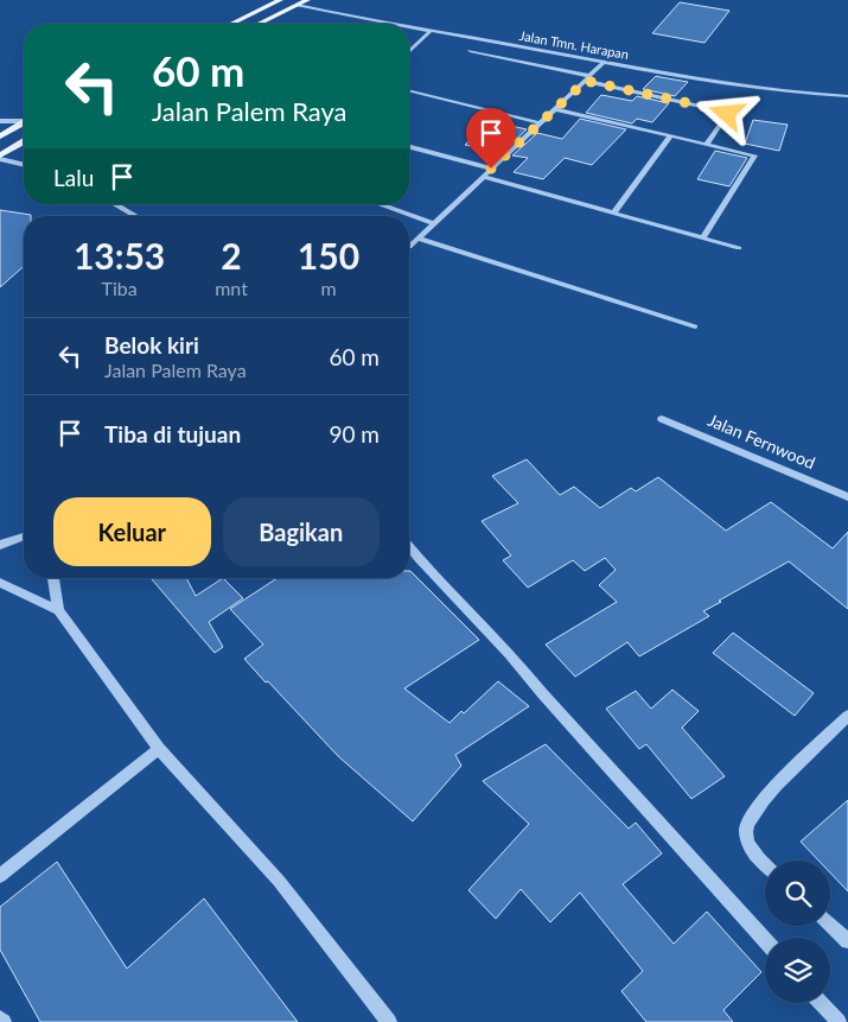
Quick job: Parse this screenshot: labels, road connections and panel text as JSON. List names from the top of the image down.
{
  "streets": {
    "street": ["Jalan Tmn. Harapan", "Jalan Fernwood"]
  },
  "page": {
    "turn": ["60 m", "Jalan Palem Raya"],
    "then": "Lalu",
    "eta": [
      "13:53",
      "Tiba",
      "2",
      "mnt",
      "150",
      "m"
    ],
    "list": [
      {
        "name": "Belok kiri",
        "note": "Jalan Palem Raya",
        "value": "60 m"
      },
      {
        "name": "Tiba di tujuan",
        "value": "90 m"
      }
    ],
    "buttons": ["Keluar", "Bagikan"]
  }
}
